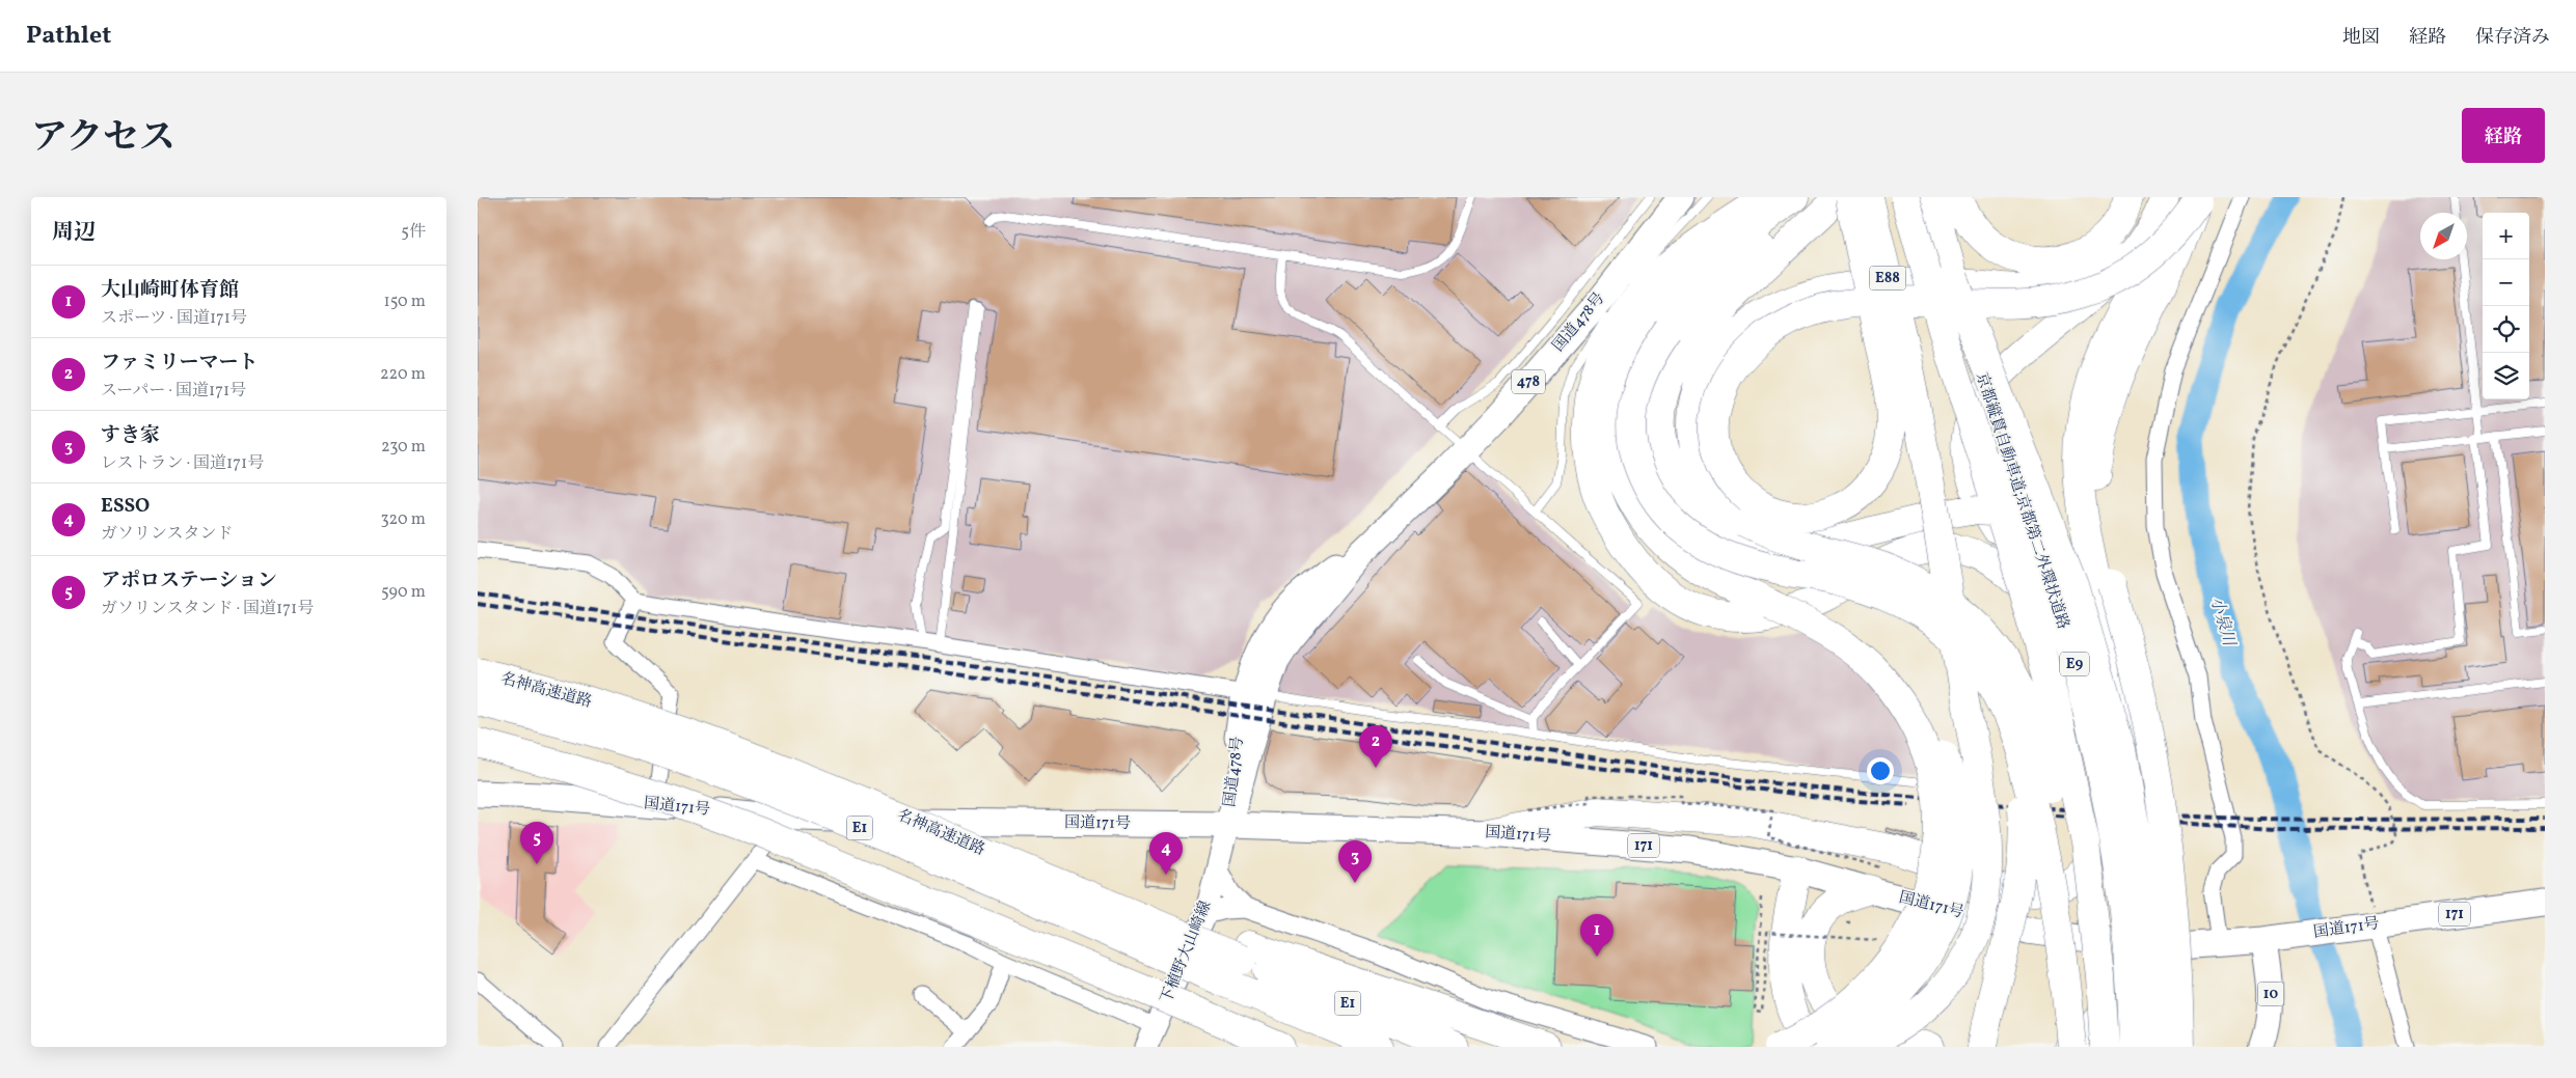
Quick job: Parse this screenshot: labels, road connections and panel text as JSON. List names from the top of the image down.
{
  "streets": {
    "highway": [
      "E88",
      "国道478号",
      "478",
      "京都縦貫自動車道;京都第二外環状道路",
      "E9",
      "名神高速道路",
      "国道171号",
      "E1",
      "171"
    ],
    "main road": ["下植野大山崎線", "10"]
  },
  "crossings": [
    ["E88", "京都縦貫自動車道;京都第二外環状道路"],
    ["国道478号", "国道171号"],
    ["国道478号", "下植野大山崎線"],
    ["国道171号", "下植野大山崎線"],
    ["国道171号", "10"]
  ],
  "water": ["小泉川"],
  "north": "bottom left",
  "page": {
    "header": "Pathlet",
    "nav": ["地図", "経路", "保存済み"],
    "title": "アクセス",
    "buttons": "経路",
    "heading": ["周辺", "5件"],
    "map_buttons": ["+", "−"],
    "list": [
      {
        "mark": "1",
        "name": "大山崎町体育館",
        "note": "スポーツ · 国道171号",
        "value": "150 m"
      },
      {
        "mark": "2",
        "name": "ファミリーマート",
        "note": "スーパー · 国道171号",
        "value": "220 m"
      },
      {
        "mark": "3",
        "name": "すき家",
        "note": "レストラン · 国道171号",
        "value": "230 m"
      },
      {
        "mark": "4",
        "name": "ESSO",
        "note": "ガソリンスタンド",
        "value": "320 m"
      },
      {
        "mark": "5",
        "name": "アポロステーション",
        "note": "ガソリンスタンド · 国道171号",
        "value": "590 m"
      }
    ],
    "pins": [
      "2",
      "5",
      "4",
      "3",
      "1"
    ]
  }
}
